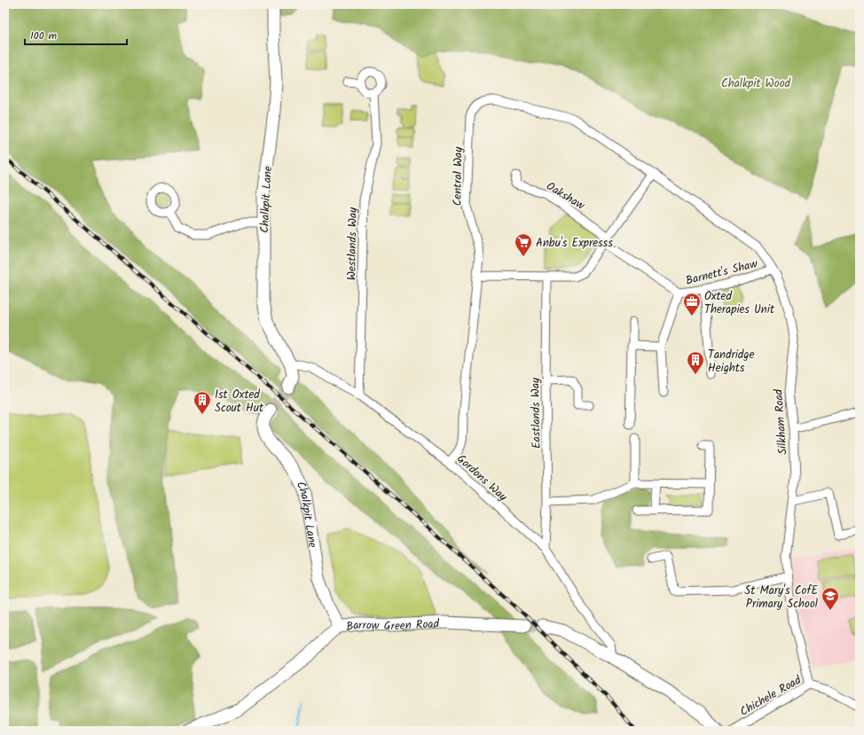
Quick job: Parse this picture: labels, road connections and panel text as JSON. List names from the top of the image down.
{
  "streets": {
    "street": [
      "Central Way",
      "Oakshaw",
      "Chalkpit Lane",
      "Westlands Way",
      "Barnett's Shaw",
      "Eastlands Way",
      "Silkham Road",
      "Gordons Way",
      "Barrow Green Road",
      "Chichele Road"
    ]
  },
  "crossings": [
    ["Central Way", "Silkham Road"],
    ["Central Way", "Gordons Way"],
    ["Oakshaw", "Barnett's Shaw"],
    ["Chalkpit Lane", "Gordons Way"],
    ["Chalkpit Lane", "Barrow Green Road"],
    ["Westlands Way", "Gordons Way"],
    ["Barnett's Shaw", "Silkham Road"],
    ["Eastlands Way", "Gordons Way"],
    ["Silkham Road", "Chichele Road"]
  ],
  "parks": ["Chalkpit Wood"],
  "places": {
    "supermarket": ["Anbu's Expresss"],
    "office": ["Oxted Therapies Unit"],
    "building": ["Tandridge Heights", "1st Oxted Scout Hut"],
    "school or university": ["St Mary's CofE Primary School"]
  },
  "scale_bar": "100 m"
}
